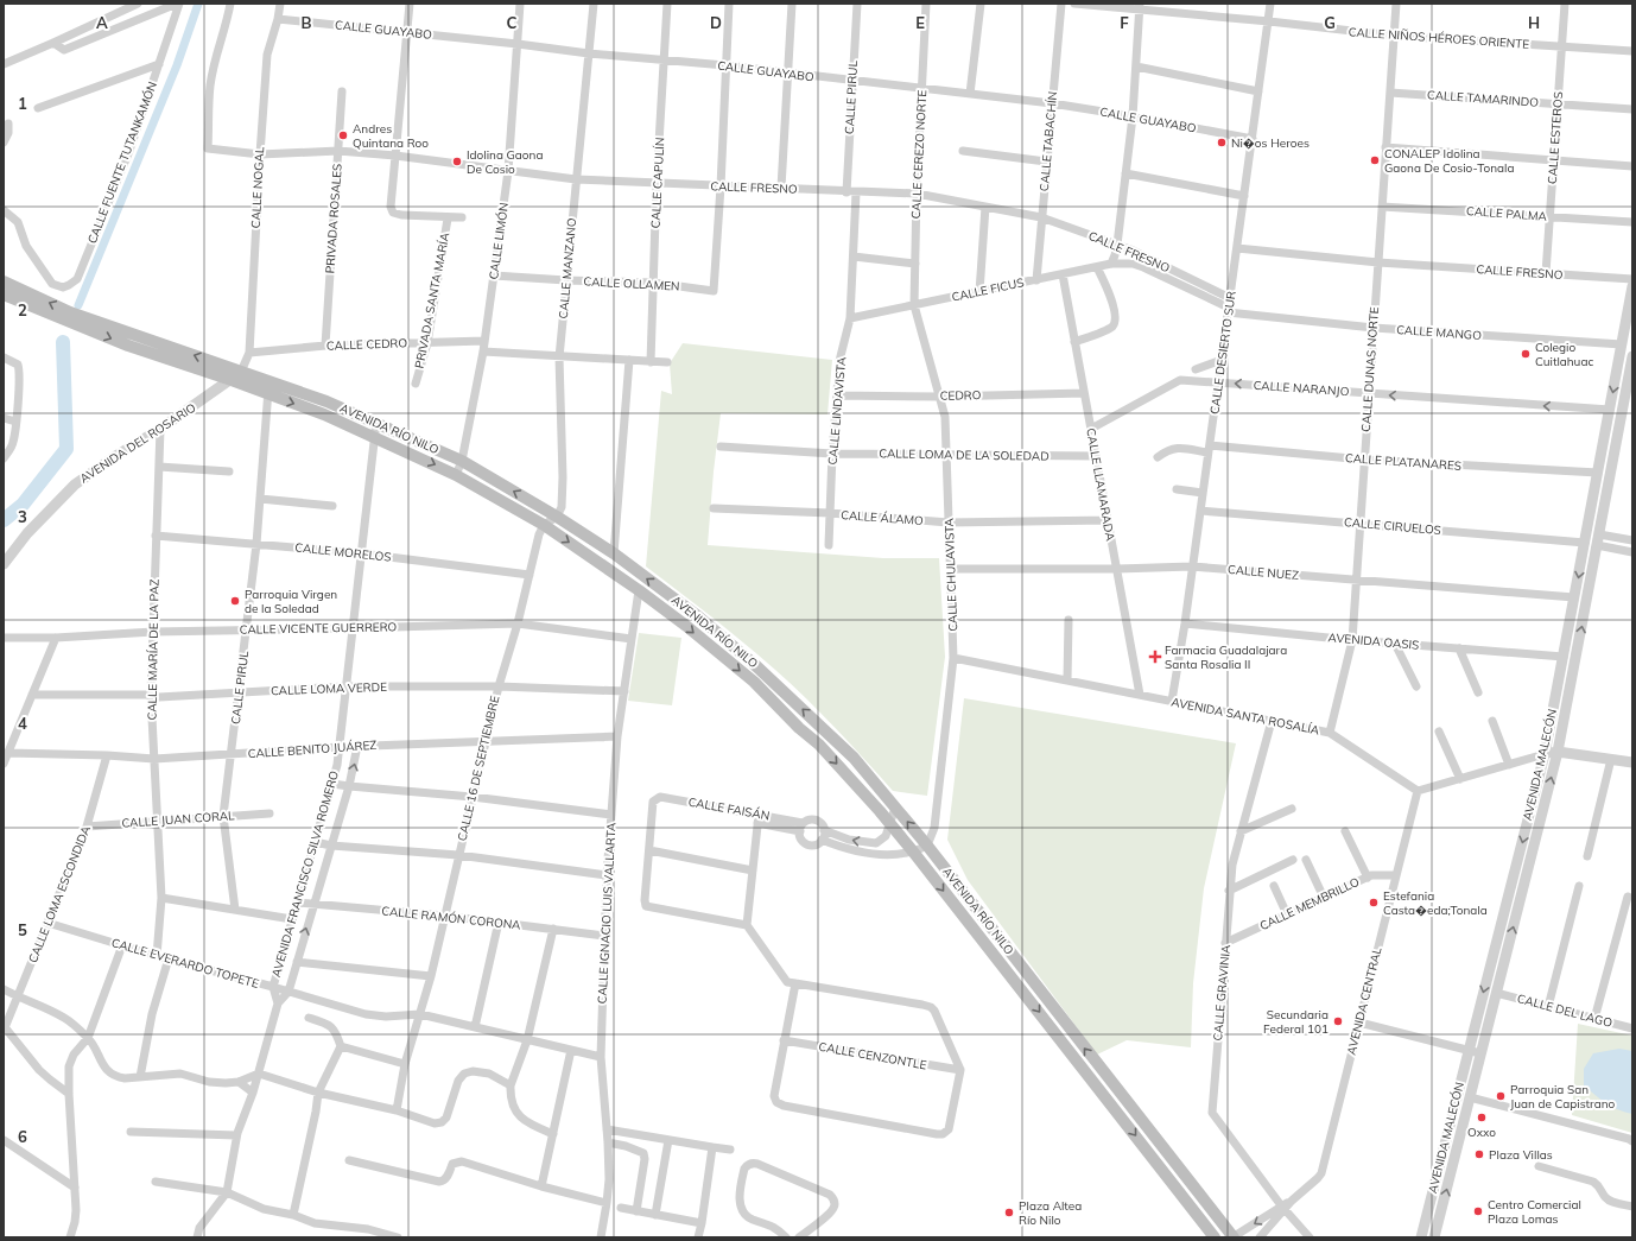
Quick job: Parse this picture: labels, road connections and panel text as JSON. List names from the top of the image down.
{
  "streets": {
    "main road": ["AVENIDA RÍO NILO"],
    "street": [
      "CALLE GUAYABO",
      "CALLE NIÑOS HÉROES ORIENTE",
      "CALLE PIRUL",
      "CALLE TAMARINDO",
      "CALLE ESTEROS",
      "CALLE TABACHÍN",
      "CALLE CEREZO NORTE",
      "CALLE FUENTE TUTANKAMÓN",
      "CALLE CAPULÍN",
      "CALLE NOGAL",
      "CALLE FRESNO",
      "CALLE PALMA",
      "PRIVADA ROSALES",
      "CALLE LIMÓN",
      "CALLE MANZANO",
      "CALLE OLLAMEN",
      "CALLE FICUS",
      "PRIVADA SANTA MARÍA",
      "CALLE MANGO",
      "CALLE CEDRO",
      "CALLE DESIERTO SUR",
      "CALLE DUNAS NORTE",
      "CALLE NARANJO",
      "CEDRO",
      "CALLE LINDAVISTA",
      "AVENIDA DEL ROSARIO",
      "CALLE LOMA DE LA SOLEDAD",
      "CALLE PLATANARES",
      "CALLE LLAMARADA",
      "CALLE ÁLAMO",
      "CALLE CIRUELOS",
      "CALLE MORELOS",
      "CALLE NUEZ",
      "CALLE CHULAVISTA",
      "CALLE VICENTE GUERRERO",
      "AVENIDA OASIS",
      "CALLE MARÍA DE LA PAZ",
      "CALLE LOMA VERDE",
      "AVENIDA SANTA ROSALÍA",
      "CALLE BENITO JUÁREZ",
      "AVENIDA MALECÓN",
      "CALLE 16 DE SEPTIEMBRE",
      "CALLE FAISÁN",
      "CALLE JUAN CORAL",
      "AVENIDA FRANCISCO SILVA ROMERO",
      "CALLE LOMA ESCONDIDA",
      "CALLE MEMBRILLO",
      "CALLE IGNACIO LUIS VALLARTA",
      "CALLE RAMÓN CORONA",
      "CALLE EVERARDO TOPETE",
      "CALLE GRAVINIA",
      "AVENIDA CENTRAL",
      "CALLE DEL LAGO",
      "CALLE CENZONTLE"
    ]
  },
  "crossings": [
    ["CALLE GUAYABO", "CALLE PIRUL"],
    ["CALLE GUAYABO", "CALLE TABACHÍN"],
    ["CALLE GUAYABO", "CALLE CEREZO NORTE"],
    ["CALLE GUAYABO", "CALLE CAPULÍN"],
    ["CALLE GUAYABO", "CALLE NOGAL"],
    ["CALLE GUAYABO", "CALLE LIMÓN"],
    ["CALLE GUAYABO", "CALLE MANZANO"],
    ["CALLE GUAYABO", "CALLE DESIERTO SUR"],
    ["CALLE NIÑOS HÉROES ORIENTE", "CALLE ESTEROS"],
    ["CALLE NIÑOS HÉROES ORIENTE", "CALLE DESIERTO SUR"],
    ["CALLE NIÑOS HÉROES ORIENTE", "CALLE DUNAS NORTE"],
    ["CALLE PIRUL", "CALLE FRESNO"],
    ["CALLE PIRUL", "AVENIDA RÍO NILO"],
    ["CALLE PIRUL", "CALLE MORELOS"],
    ["CALLE PIRUL", "CALLE VICENTE GUERRERO"],
    ["CALLE PIRUL", "CALLE LOMA VERDE"],
    ["CALLE PIRUL", "CALLE BENITO JUÁREZ"],
    ["CALLE PIRUL", "CALLE JUAN CORAL"],
    ["CALLE TAMARINDO", "CALLE ESTEROS"],
    ["CALLE TAMARINDO", "CALLE DUNAS NORTE"],
    ["CALLE ESTEROS", "CALLE FRESNO"],
    ["CALLE ESTEROS", "CALLE PALMA"],
    ["CALLE TABACHÍN", "CALLE FRESNO"],
    ["CALLE TABACHÍN", "CALLE FICUS"],
    ["CALLE CEREZO NORTE", "CALLE FRESNO"],
    ["CALLE CEREZO NORTE", "CALLE FICUS"],
    ["CALLE CEREZO NORTE", "CALLE CHULAVISTA"],
    ["CALLE CAPULÍN", "CALLE FRESNO"],
    ["CALLE CAPULÍN", "CALLE OLLAMEN"],
    ["CALLE NOGAL", "CALLE FRESNO"],
    ["CALLE NOGAL", "CALLE CEDRO"],
    ["CALLE NOGAL", "AVENIDA RÍO NILO"],
    ["CALLE NOGAL", "AVENIDA DEL ROSARIO"],
    ["CALLE FRESNO", "PRIVADA ROSALES"],
    ["CALLE FRESNO", "CALLE LIMÓN"],
    ["CALLE FRESNO", "CALLE MANZANO"],
    ["CALLE FRESNO", "CALLE OLLAMEN"],
    ["CALLE FRESNO", "CALLE FICUS"],
    ["CALLE FRESNO", "CALLE MANGO"],
    ["CALLE FRESNO", "CALLE DESIERTO SUR"],
    ["CALLE FRESNO", "CALLE DUNAS NORTE"],
    ["CALLE FRESNO", "CALLE LINDAVISTA"],
    ["CALLE PALMA", "CALLE DUNAS NORTE"],
    ["PRIVADA ROSALES", "CALLE CEDRO"],
    ["CALLE LIMÓN", "CALLE OLLAMEN"],
    ["CALLE LIMÓN", "CALLE CEDRO"],
    ["CALLE LIMÓN", "AVENIDA RÍO NILO"],
    ["CALLE MANZANO", "CALLE OLLAMEN"],
    ["CALLE MANZANO", "AVENIDA RÍO NILO"],
    ["CALLE FICUS", "CALLE LINDAVISTA"],
    ["CALLE FICUS", "CALLE LLAMARADA"],
    ["CALLE FICUS", "CALLE CHULAVISTA"],
    ["PRIVADA SANTA MARÍA", "CALLE CEDRO"],
    ["CALLE MANGO", "CALLE DESIERTO SUR"],
    ["CALLE MANGO", "CALLE DUNAS NORTE"],
    ["CALLE MANGO", "AVENIDA MALECÓN"],
    ["CALLE DESIERTO SUR", "CALLE NARANJO"],
    ["CALLE DESIERTO SUR", "CALLE PLATANARES"],
    ["CALLE DESIERTO SUR", "CALLE CIRUELOS"],
    ["CALLE DESIERTO SUR", "CALLE NUEZ"],
    ["CALLE DESIERTO SUR", "AVENIDA OASIS"],
    ["CALLE DESIERTO SUR", "AVENIDA SANTA ROSALÍA"],
    ["CALLE DUNAS NORTE", "CALLE NARANJO"],
    ["CALLE DUNAS NORTE", "CALLE PLATANARES"],
    ["CALLE DUNAS NORTE", "CALLE CIRUELOS"],
    ["CALLE DUNAS NORTE", "CALLE NUEZ"],
    ["CALLE DUNAS NORTE", "AVENIDA OASIS"],
    ["CALLE DUNAS NORTE", "AVENIDA SANTA ROSALÍA"],
    ["CALLE NARANJO", "CALLE LLAMARADA"],
    ["CALLE NARANJO", "AVENIDA MALECÓN"],
    ["CEDRO", "CALLE LINDAVISTA"],
    ["CEDRO", "CALLE LLAMARADA"],
    ["CEDRO", "CALLE CHULAVISTA"],
    ["CALLE LINDAVISTA", "CALLE LOMA DE LA SOLEDAD"],
    ["CALLE LINDAVISTA", "CALLE ÁLAMO"],
    ["AVENIDA RÍO NILO", "AVENIDA DEL ROSARIO"],
    ["AVENIDA RÍO NILO", "CALLE CHULAVISTA"],
    ["AVENIDA RÍO NILO", "CALLE 16 DE SEPTIEMBRE"],
    ["AVENIDA RÍO NILO", "AVENIDA FRANCISCO SILVA ROMERO"],
    ["AVENIDA RÍO NILO", "CALLE IGNACIO LUIS VALLARTA"],
    ["AVENIDA RÍO NILO", "AVENIDA CENTRAL"],
    ["AVENIDA DEL ROSARIO", "CALLE MARÍA DE LA PAZ"],
    ["CALLE LOMA DE LA SOLEDAD", "CALLE LLAMARADA"],
    ["CALLE LOMA DE LA SOLEDAD", "CALLE CHULAVISTA"],
    ["CALLE PLATANARES", "AVENIDA MALECÓN"],
    ["CALLE LLAMARADA", "CALLE ÁLAMO"],
    ["CALLE LLAMARADA", "CALLE NUEZ"],
    ["CALLE LLAMARADA", "AVENIDA SANTA ROSALÍA"],
    ["CALLE ÁLAMO", "CALLE CHULAVISTA"],
    ["CALLE CIRUELOS", "AVENIDA MALECÓN"],
    ["CALLE MORELOS", "CALLE MARÍA DE LA PAZ"],
    ["CALLE MORELOS", "CALLE 16 DE SEPTIEMBRE"],
    ["CALLE MORELOS", "AVENIDA FRANCISCO SILVA ROMERO"],
    ["CALLE NUEZ", "CALLE CHULAVISTA"],
    ["CALLE NUEZ", "AVENIDA MALECÓN"],
    ["CALLE CHULAVISTA", "AVENIDA SANTA ROSALÍA"],
    ["CALLE VICENTE GUERRERO", "CALLE MARÍA DE LA PAZ"],
    ["CALLE VICENTE GUERRERO", "CALLE 16 DE SEPTIEMBRE"],
    ["CALLE VICENTE GUERRERO", "AVENIDA FRANCISCO SILVA ROMERO"],
    ["CALLE VICENTE GUERRERO", "CALLE IGNACIO LUIS VALLARTA"],
    ["AVENIDA OASIS", "AVENIDA MALECÓN"],
    ["CALLE MARÍA DE LA PAZ", "CALLE LOMA VERDE"],
    ["CALLE MARÍA DE LA PAZ", "CALLE BENITO JUÁREZ"],
    ["CALLE MARÍA DE LA PAZ", "CALLE JUAN CORAL"],
    ["CALLE MARÍA DE LA PAZ", "CALLE EVERARDO TOPETE"],
    ["CALLE LOMA VERDE", "CALLE 16 DE SEPTIEMBRE"],
    ["CALLE LOMA VERDE", "AVENIDA FRANCISCO SILVA ROMERO"],
    ["CALLE LOMA VERDE", "CALLE IGNACIO LUIS VALLARTA"],
    ["AVENIDA SANTA ROSALÍA", "CALLE GRAVINIA"],
    ["AVENIDA SANTA ROSALÍA", "AVENIDA CENTRAL"],
    ["CALLE BENITO JUÁREZ", "CALLE 16 DE SEPTIEMBRE"],
    ["CALLE BENITO JUÁREZ", "AVENIDA FRANCISCO SILVA ROMERO"],
    ["CALLE BENITO JUÁREZ", "CALLE LOMA ESCONDIDA"],
    ["CALLE BENITO JUÁREZ", "CALLE IGNACIO LUIS VALLARTA"],
    ["AVENIDA MALECÓN", "CALLE DEL LAGO"],
    ["CALLE 16 DE SEPTIEMBRE", "CALLE RAMÓN CORONA"],
    ["CALLE 16 DE SEPTIEMBRE", "CALLE EVERARDO TOPETE"],
    ["CALLE JUAN CORAL", "CALLE LOMA ESCONDIDA"],
    ["AVENIDA FRANCISCO SILVA ROMERO", "CALLE RAMÓN CORONA"],
    ["AVENIDA FRANCISCO SILVA ROMERO", "CALLE EVERARDO TOPETE"],
    ["CALLE LOMA ESCONDIDA", "CALLE EVERARDO TOPETE"],
    ["CALLE MEMBRILLO", "CALLE GRAVINIA"],
    ["CALLE MEMBRILLO", "AVENIDA CENTRAL"],
    ["CALLE IGNACIO LUIS VALLARTA", "CALLE RAMÓN CORONA"],
    ["CALLE IGNACIO LUIS VALLARTA", "CALLE EVERARDO TOPETE"],
    ["CALLE GRAVINIA", "AVENIDA CENTRAL"]
  ],
  "one_way": ["CALLE NARANJO"],
  "places": {
    "other": [
      "Andres Quintana Roo",
      "Ni�os Heroes",
      "CONALEP Idolina Gaona De Cosio-Tonala",
      "Idolina Gaona De Cosio",
      "Colegio Cuitlahuac",
      "Parroquia Virgen de la Soledad",
      "Estefania Casta�eda;Tonala",
      "Secundaria Federal 101",
      "Parroquia San Juan de Capistrano",
      "Oxxo",
      "Plaza Villas",
      "Centro Comercial Plaza Lomas",
      "Plaza Altea Río Nilo"
    ],
    "health": ["Farmacia Guadalajara Santa Rosalia II"]
  },
  "grid": {
    "columns": [
      "A",
      "B",
      "C",
      "D",
      "E",
      "F",
      "G",
      "H"
    ],
    "rows": [
      "1",
      "2",
      "3",
      "4",
      "5",
      "6"
    ]
  }
}
